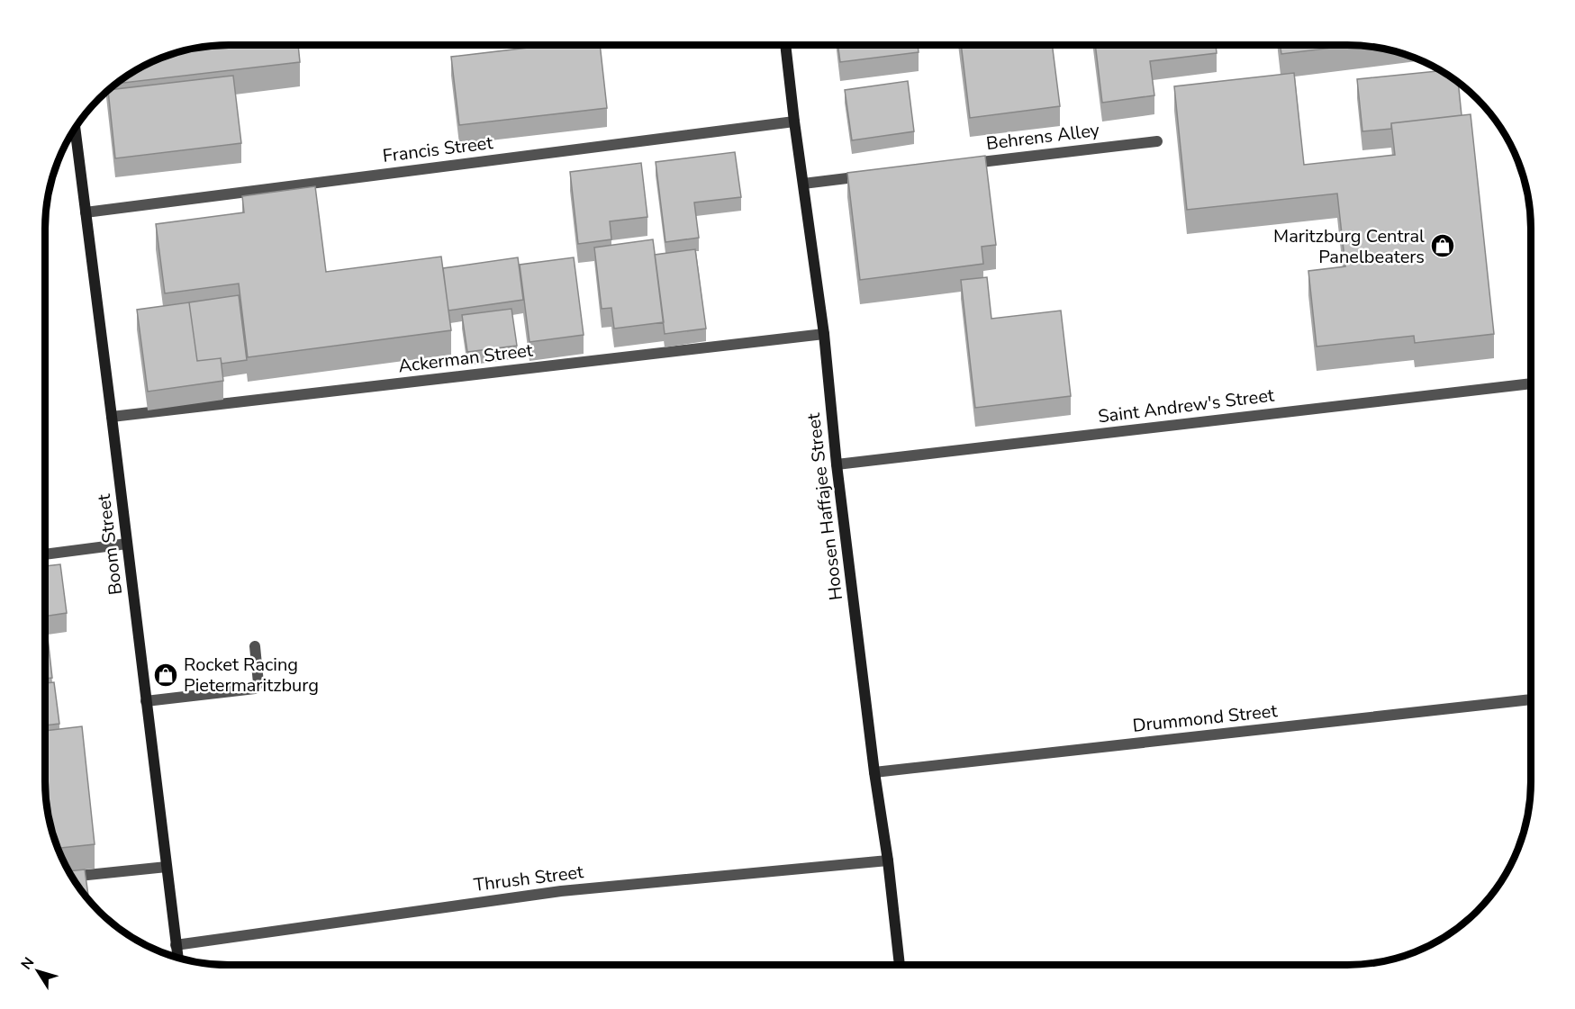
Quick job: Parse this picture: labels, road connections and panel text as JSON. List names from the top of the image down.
{
  "streets": {
    "street": [
      "Behrens Alley",
      "Francis Street",
      "Ackerman Street",
      "Saint Andrew's Street",
      "Hoosen Haffajee Street",
      "Boom Street",
      "Drummond Street",
      "Thrush Street"
    ]
  },
  "crossings": [
    ["Francis Street", "Hoosen Haffajee Street"],
    ["Francis Street", "Boom Street"],
    ["Ackerman Street", "Hoosen Haffajee Street"],
    ["Ackerman Street", "Boom Street"],
    ["Saint Andrew's Street", "Hoosen Haffajee Street"],
    ["Hoosen Haffajee Street", "Drummond Street"],
    ["Hoosen Haffajee Street", "Thrush Street"],
    ["Boom Street", "Thrush Street"]
  ],
  "places": {
    "shop": ["Maritzburg Central Panelbeaters", "Rocket Racing Pietermaritzburg"]
  },
  "north": "top left"
}
